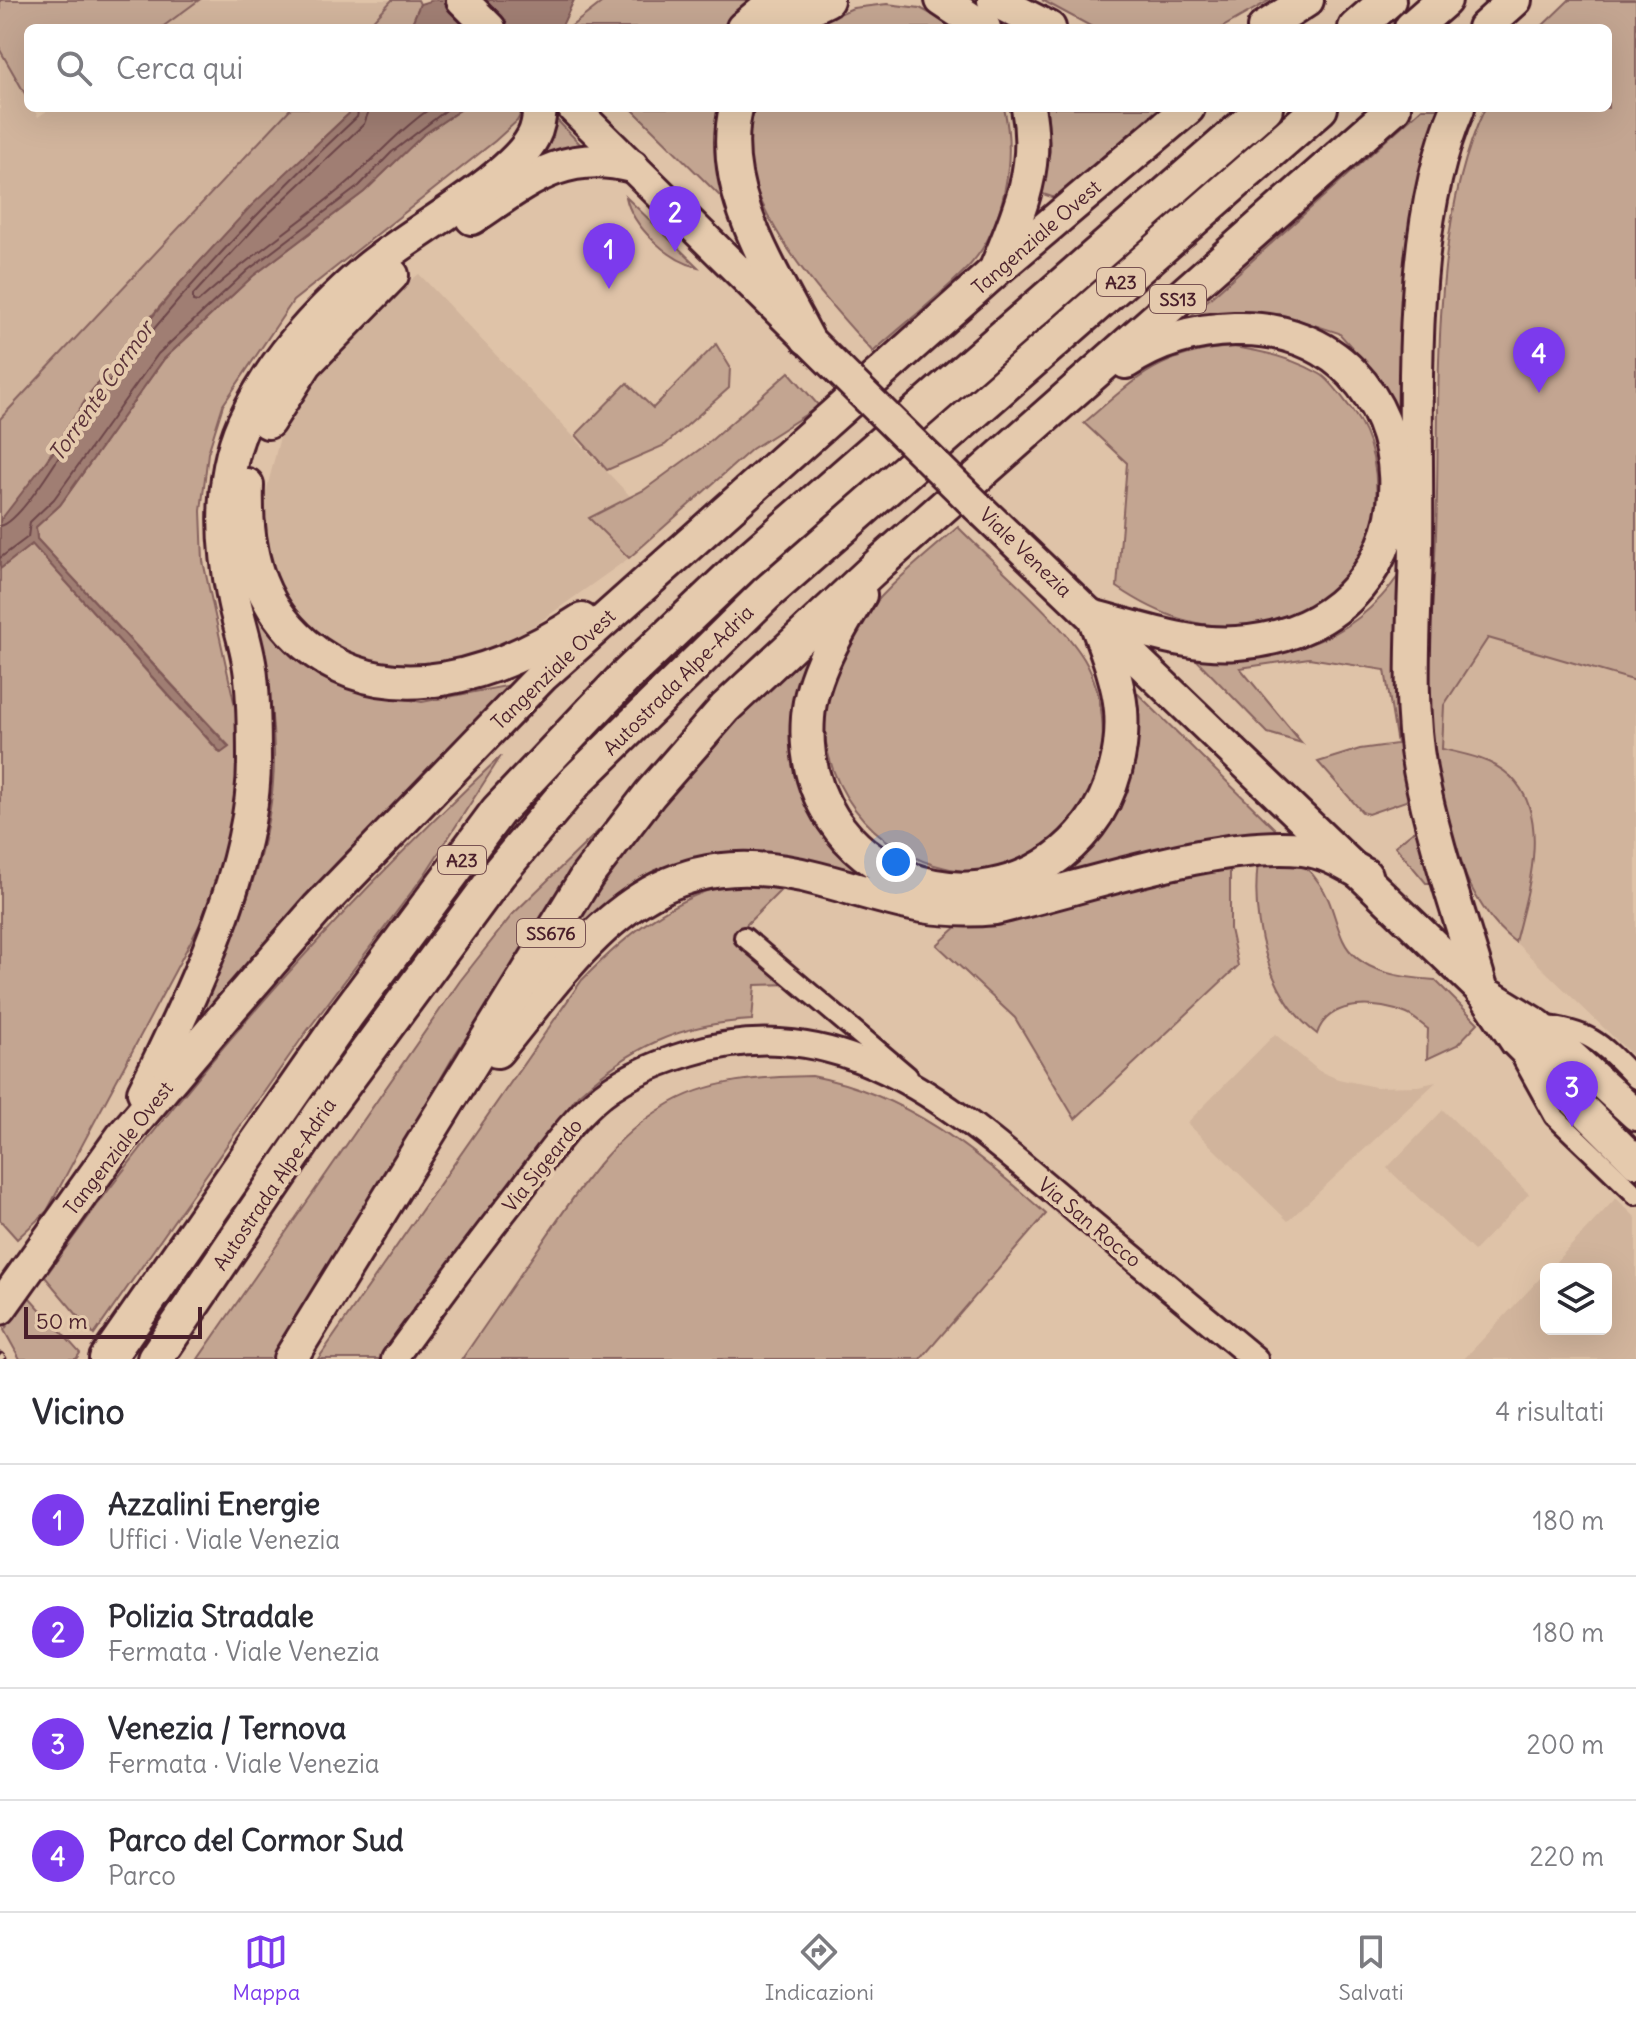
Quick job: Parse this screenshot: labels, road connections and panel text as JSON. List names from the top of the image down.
{
  "streets": {
    "highway": [
      "Tangenziale Ovest",
      "A23",
      "SS13",
      "Autostrada Alpe-Adria",
      "SS676"
    ],
    "main road": ["Viale Venezia"],
    "street": ["Via Sigeardo", "Via San Rocco"]
  },
  "crossings": [
    ["SS13", "Viale Venezia"],
    ["SS13", "SS676"],
    ["Via Sigeardo", "Via San Rocco"]
  ],
  "water": ["Torrente Cormor"],
  "scale_bar": "50 m",
  "page": {
    "search": "Cerca qui",
    "pins": [
      "2",
      "1",
      "4",
      "3"
    ],
    "scale": "50 m",
    "heading": ["Vicino", "4 risultati"],
    "list": [
      {
        "mark": "1",
        "name": "Azzalini Energie",
        "note": "Uffici · Viale Venezia",
        "value": "180 m"
      },
      {
        "mark": "2",
        "name": "Polizia Stradale",
        "note": "Fermata · Viale Venezia",
        "value": "180 m"
      },
      {
        "mark": "3",
        "name": "Venezia / Ternova",
        "note": "Fermata · Viale Venezia",
        "value": "200 m"
      },
      {
        "mark": "4",
        "name": "Parco del Cormor Sud",
        "note": "Parco",
        "value": "220 m"
      }
    ],
    "nav": ["Mappa", "Indicazioni", "Salvati"]
  }
}
